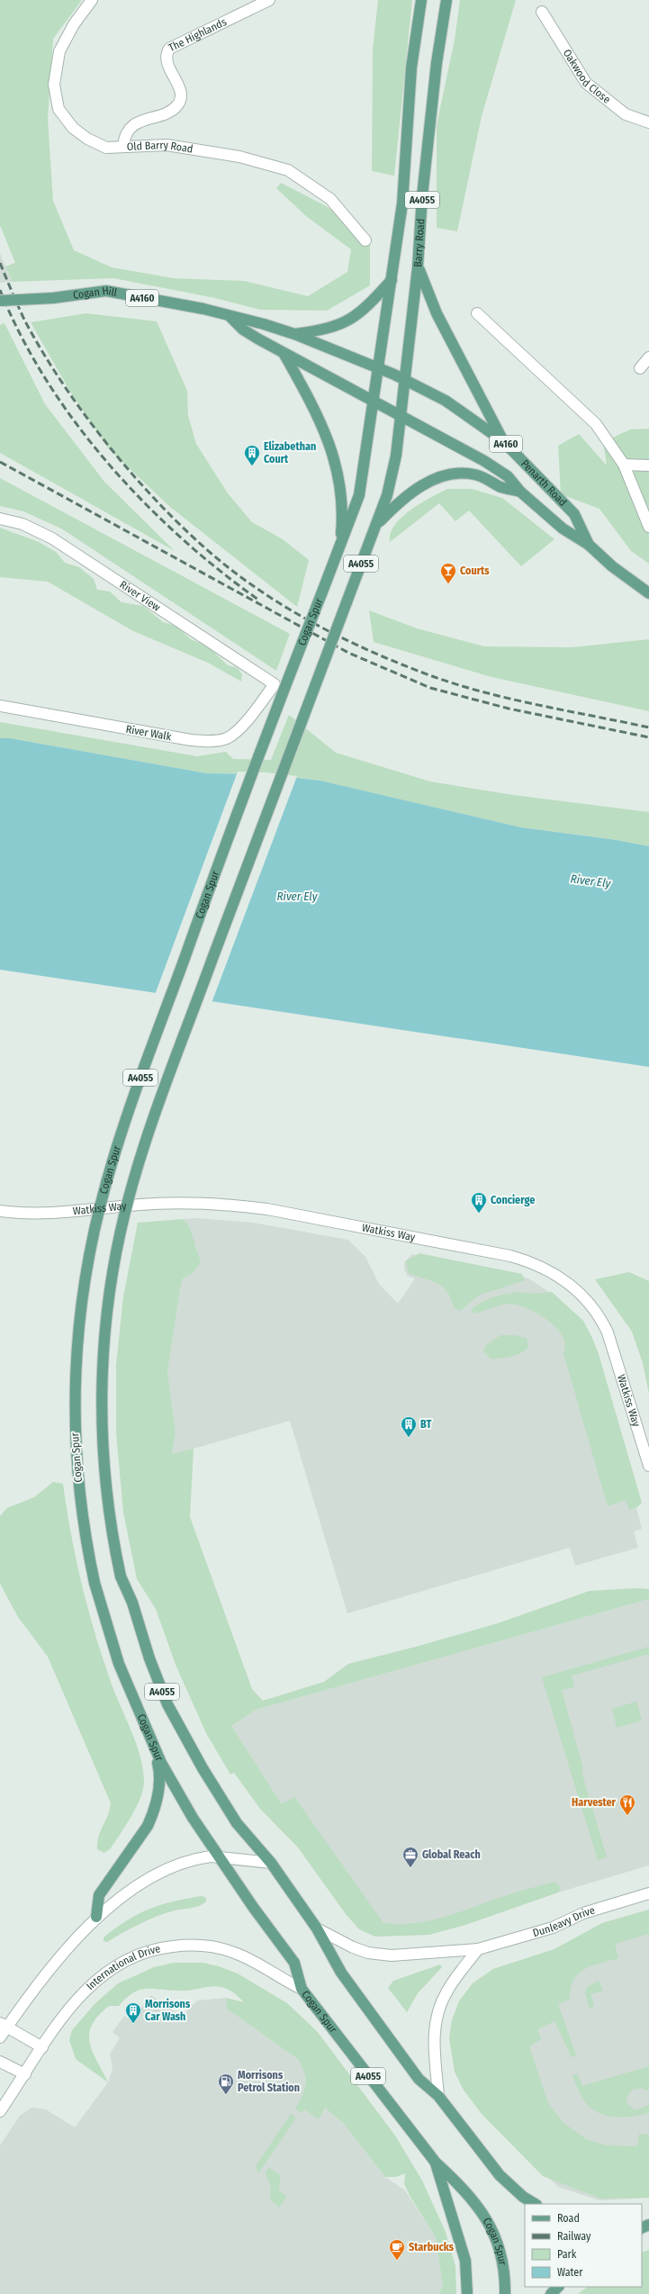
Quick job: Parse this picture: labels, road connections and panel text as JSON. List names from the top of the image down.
{
  "streets": {
    "main road": [
      "A4055",
      "Barry Road",
      "Cogan Hill",
      "A4160",
      "Penarth Road",
      "Cogan Spur"
    ],
    "street": [
      "The Highlands",
      "Oakwood Close",
      "Old Barry Road",
      "River View",
      "River Walk",
      "Watkiss Way",
      "Dunleavy Drive",
      "International Drive"
    ]
  },
  "crossings": [
    ["The Highlands", "Old Barry Road"],
    ["A4055", "Barry Road"],
    ["A4055", "Cogan Hill"],
    ["A4055", "Penarth Road"],
    ["A4055", "Cogan Spur"],
    ["A4055", "Dunleavy Drive"],
    ["Barry Road", "Cogan Hill"],
    ["Barry Road", "Penarth Road"],
    ["Cogan Hill", "Penarth Road"],
    ["River View", "River Walk"],
    ["Cogan Spur", "International Drive"]
  ],
  "water": ["River Ely"],
  "places": {
    "building": [
      "Elizabethan Court",
      "Concierge",
      "BT",
      "Morrisons Car Wash"
    ],
    "bar": ["Courts"],
    "restaurant": ["Harvester"],
    "office": ["Global Reach"],
    "fuel station": ["Morrisons Petrol Station"],
    "cafe": ["Starbucks"]
  },
  "legend": [
    "Road",
    "Railway",
    "Park",
    "Water"
  ]
}
